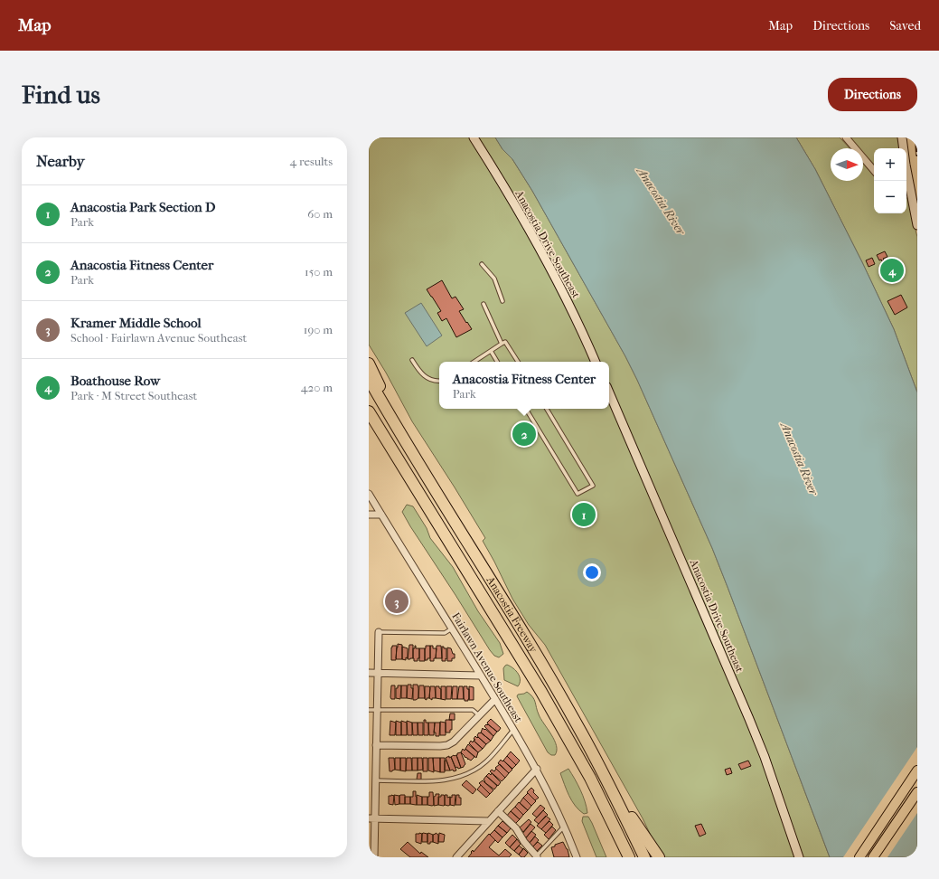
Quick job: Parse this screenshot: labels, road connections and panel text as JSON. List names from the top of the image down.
{
  "streets": {
    "highway": ["Anacostia Freeway"],
    "street": ["Anacostia Drive Southeast", "Fairlawn Avenue Southeast"]
  },
  "water": ["Anacostia River"],
  "north": "right",
  "page": {
    "header": "Map",
    "nav": ["Map", "Directions", "Saved"],
    "buttons": "Directions",
    "title": "Find us",
    "heading": ["Nearby", "4 results"],
    "map_buttons": ["+", "−"],
    "list": [
      {
        "mark": "1",
        "name": "Anacostia Park Section D",
        "note": "Park",
        "value": "60 m"
      },
      {
        "mark": "2",
        "name": "Anacostia Fitness Center",
        "note": "Park",
        "value": "150 m"
      },
      {
        "mark": "3",
        "name": "Kramer Middle School",
        "note": "School · Fairlawn Avenue Southeast",
        "value": "190 m"
      },
      {
        "mark": "4",
        "name": "Boathouse Row",
        "note": "Park · M Street Southeast",
        "value": "420 m"
      }
    ],
    "pins": [
      "4",
      "2",
      "1",
      "3"
    ],
    "popup": ["Anacostia Fitness Center", "Park"]
  }
}
